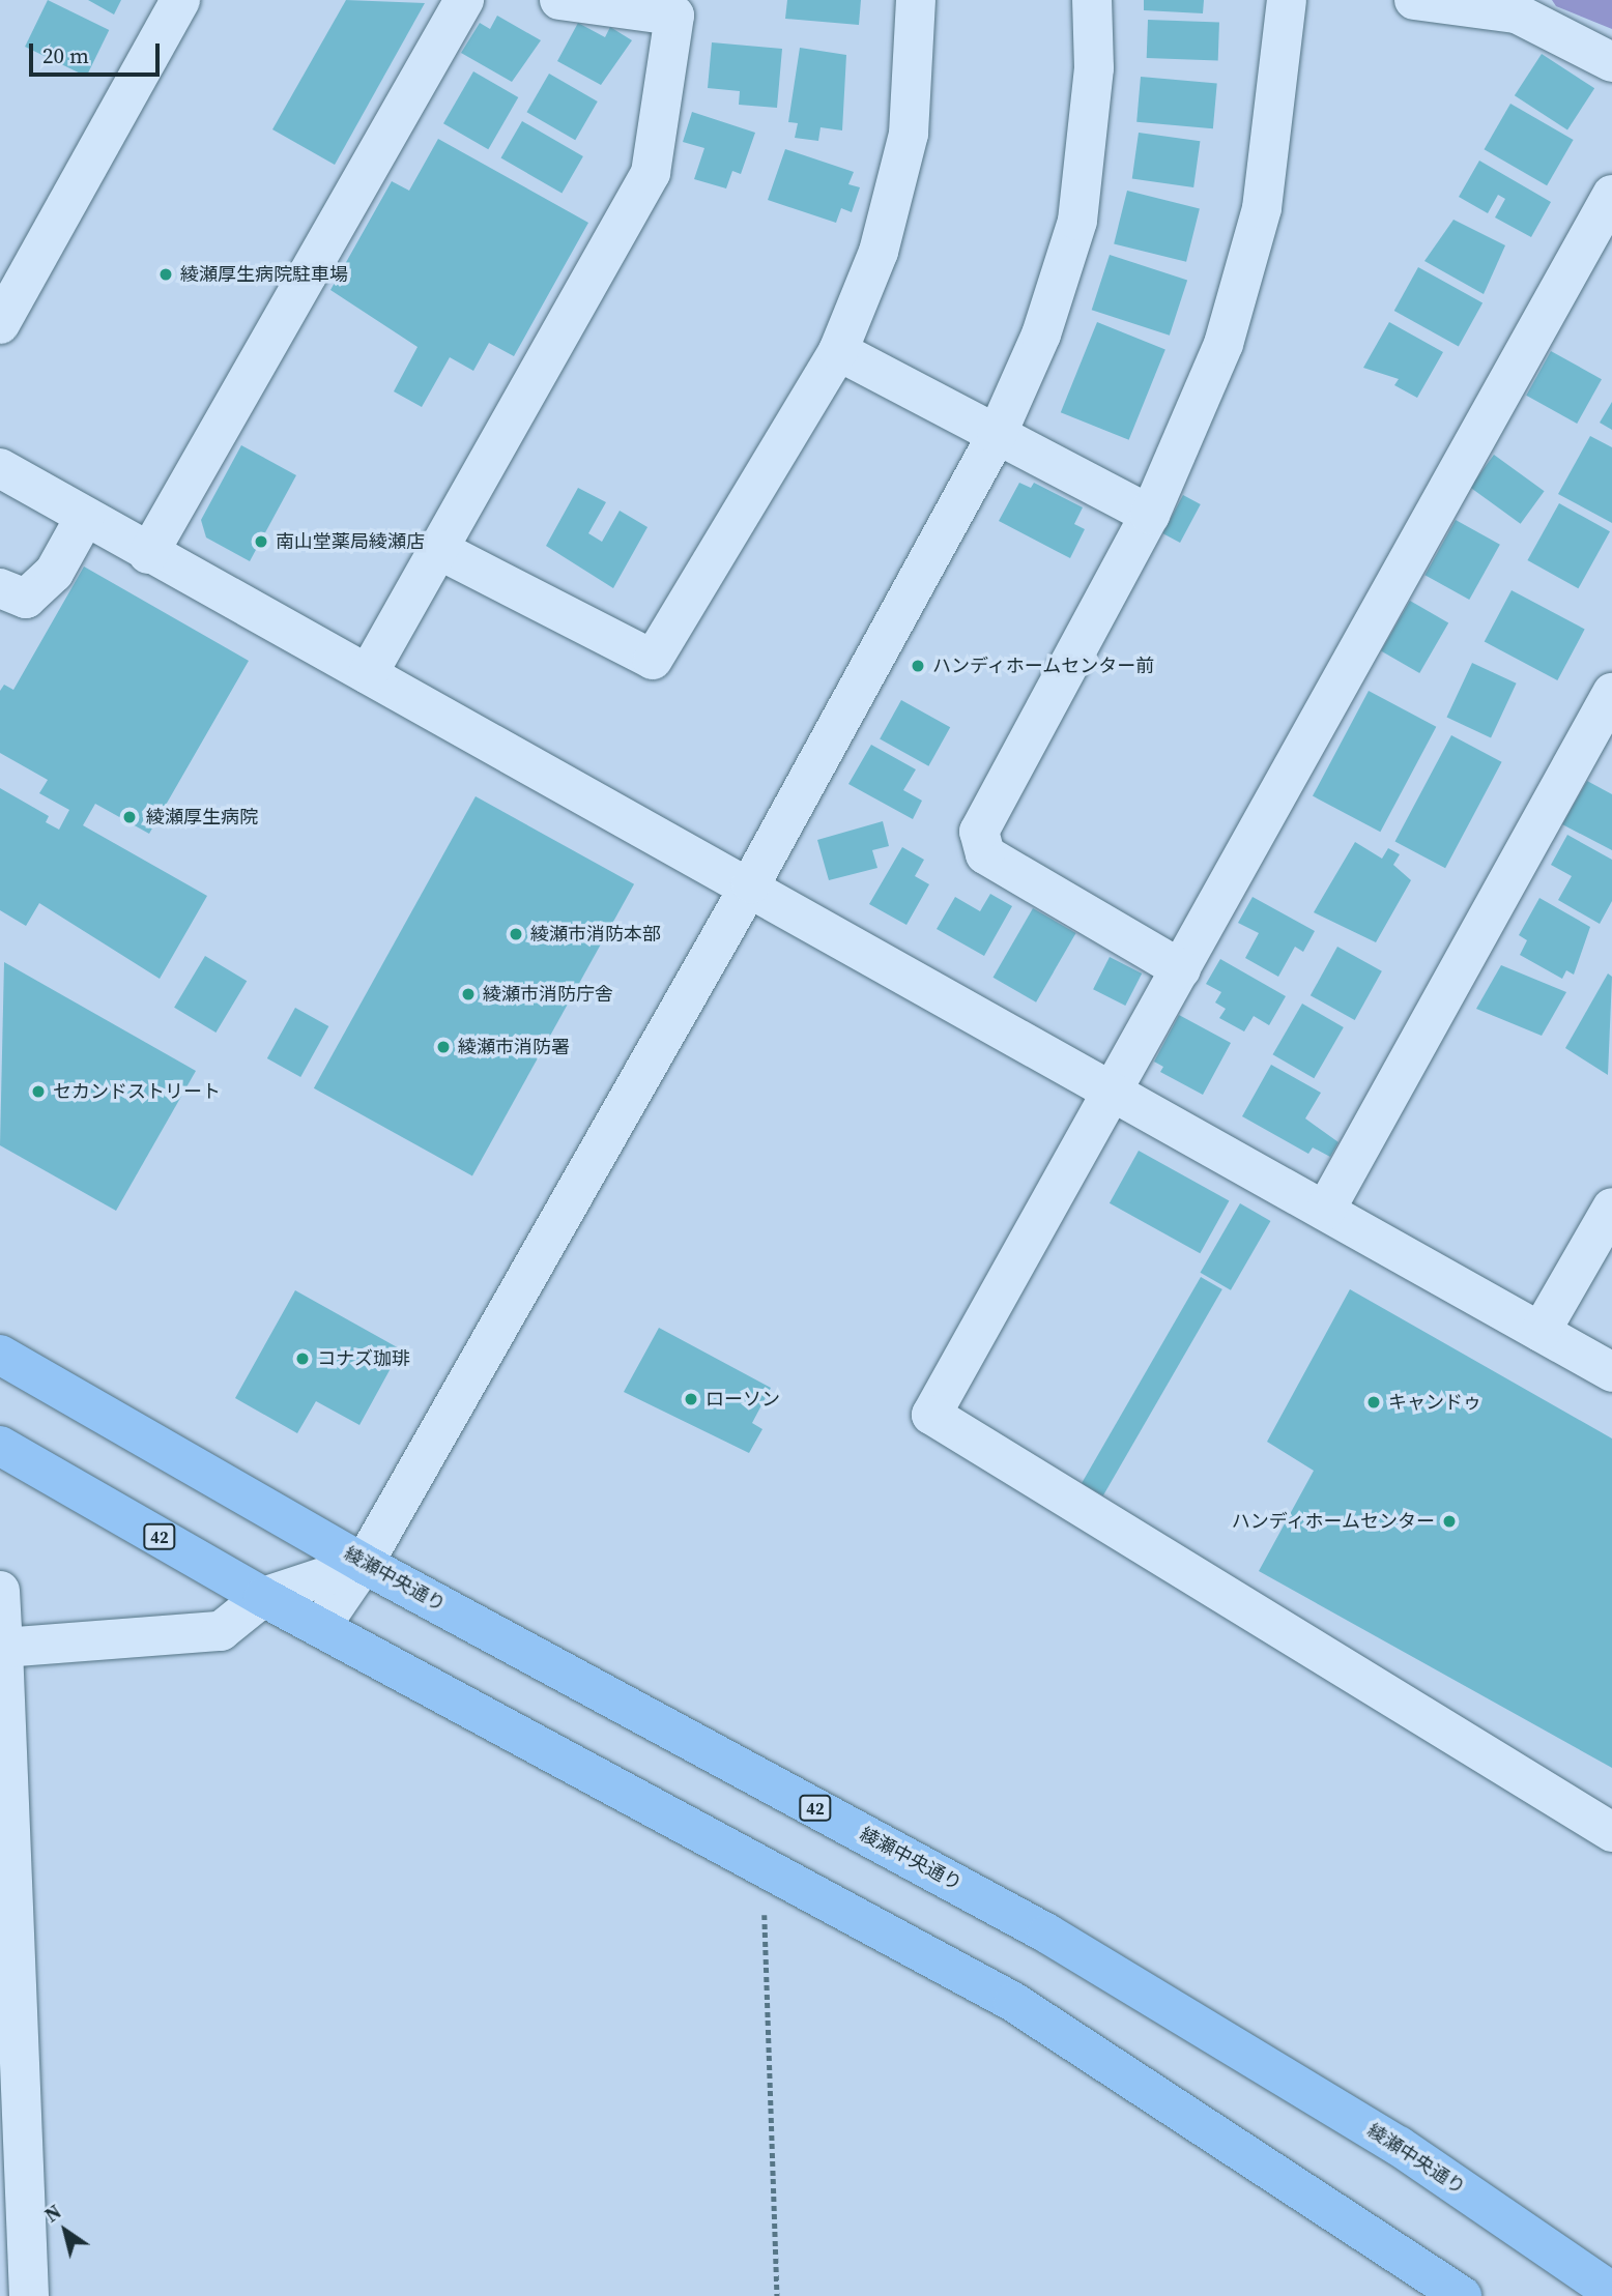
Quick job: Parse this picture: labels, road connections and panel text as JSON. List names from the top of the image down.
{
  "streets": {
    "main road": ["42", "綾瀬中央通り"]
  },
  "places": [
    "綾瀬厚生病院駐車場",
    "南山堂薬局綾瀬店",
    "ハンディホームセンター前",
    "綾瀬厚生病院",
    "綾瀬市消防本部",
    "綾瀬市消防庁舎",
    "綾瀬市消防署",
    "セカンドストリート",
    "コナズ珈琲",
    "ローソン",
    "キャンドゥ",
    "ハンディホームセンター"
  ],
  "scale_bar": "20 m",
  "north": "top left"
}
